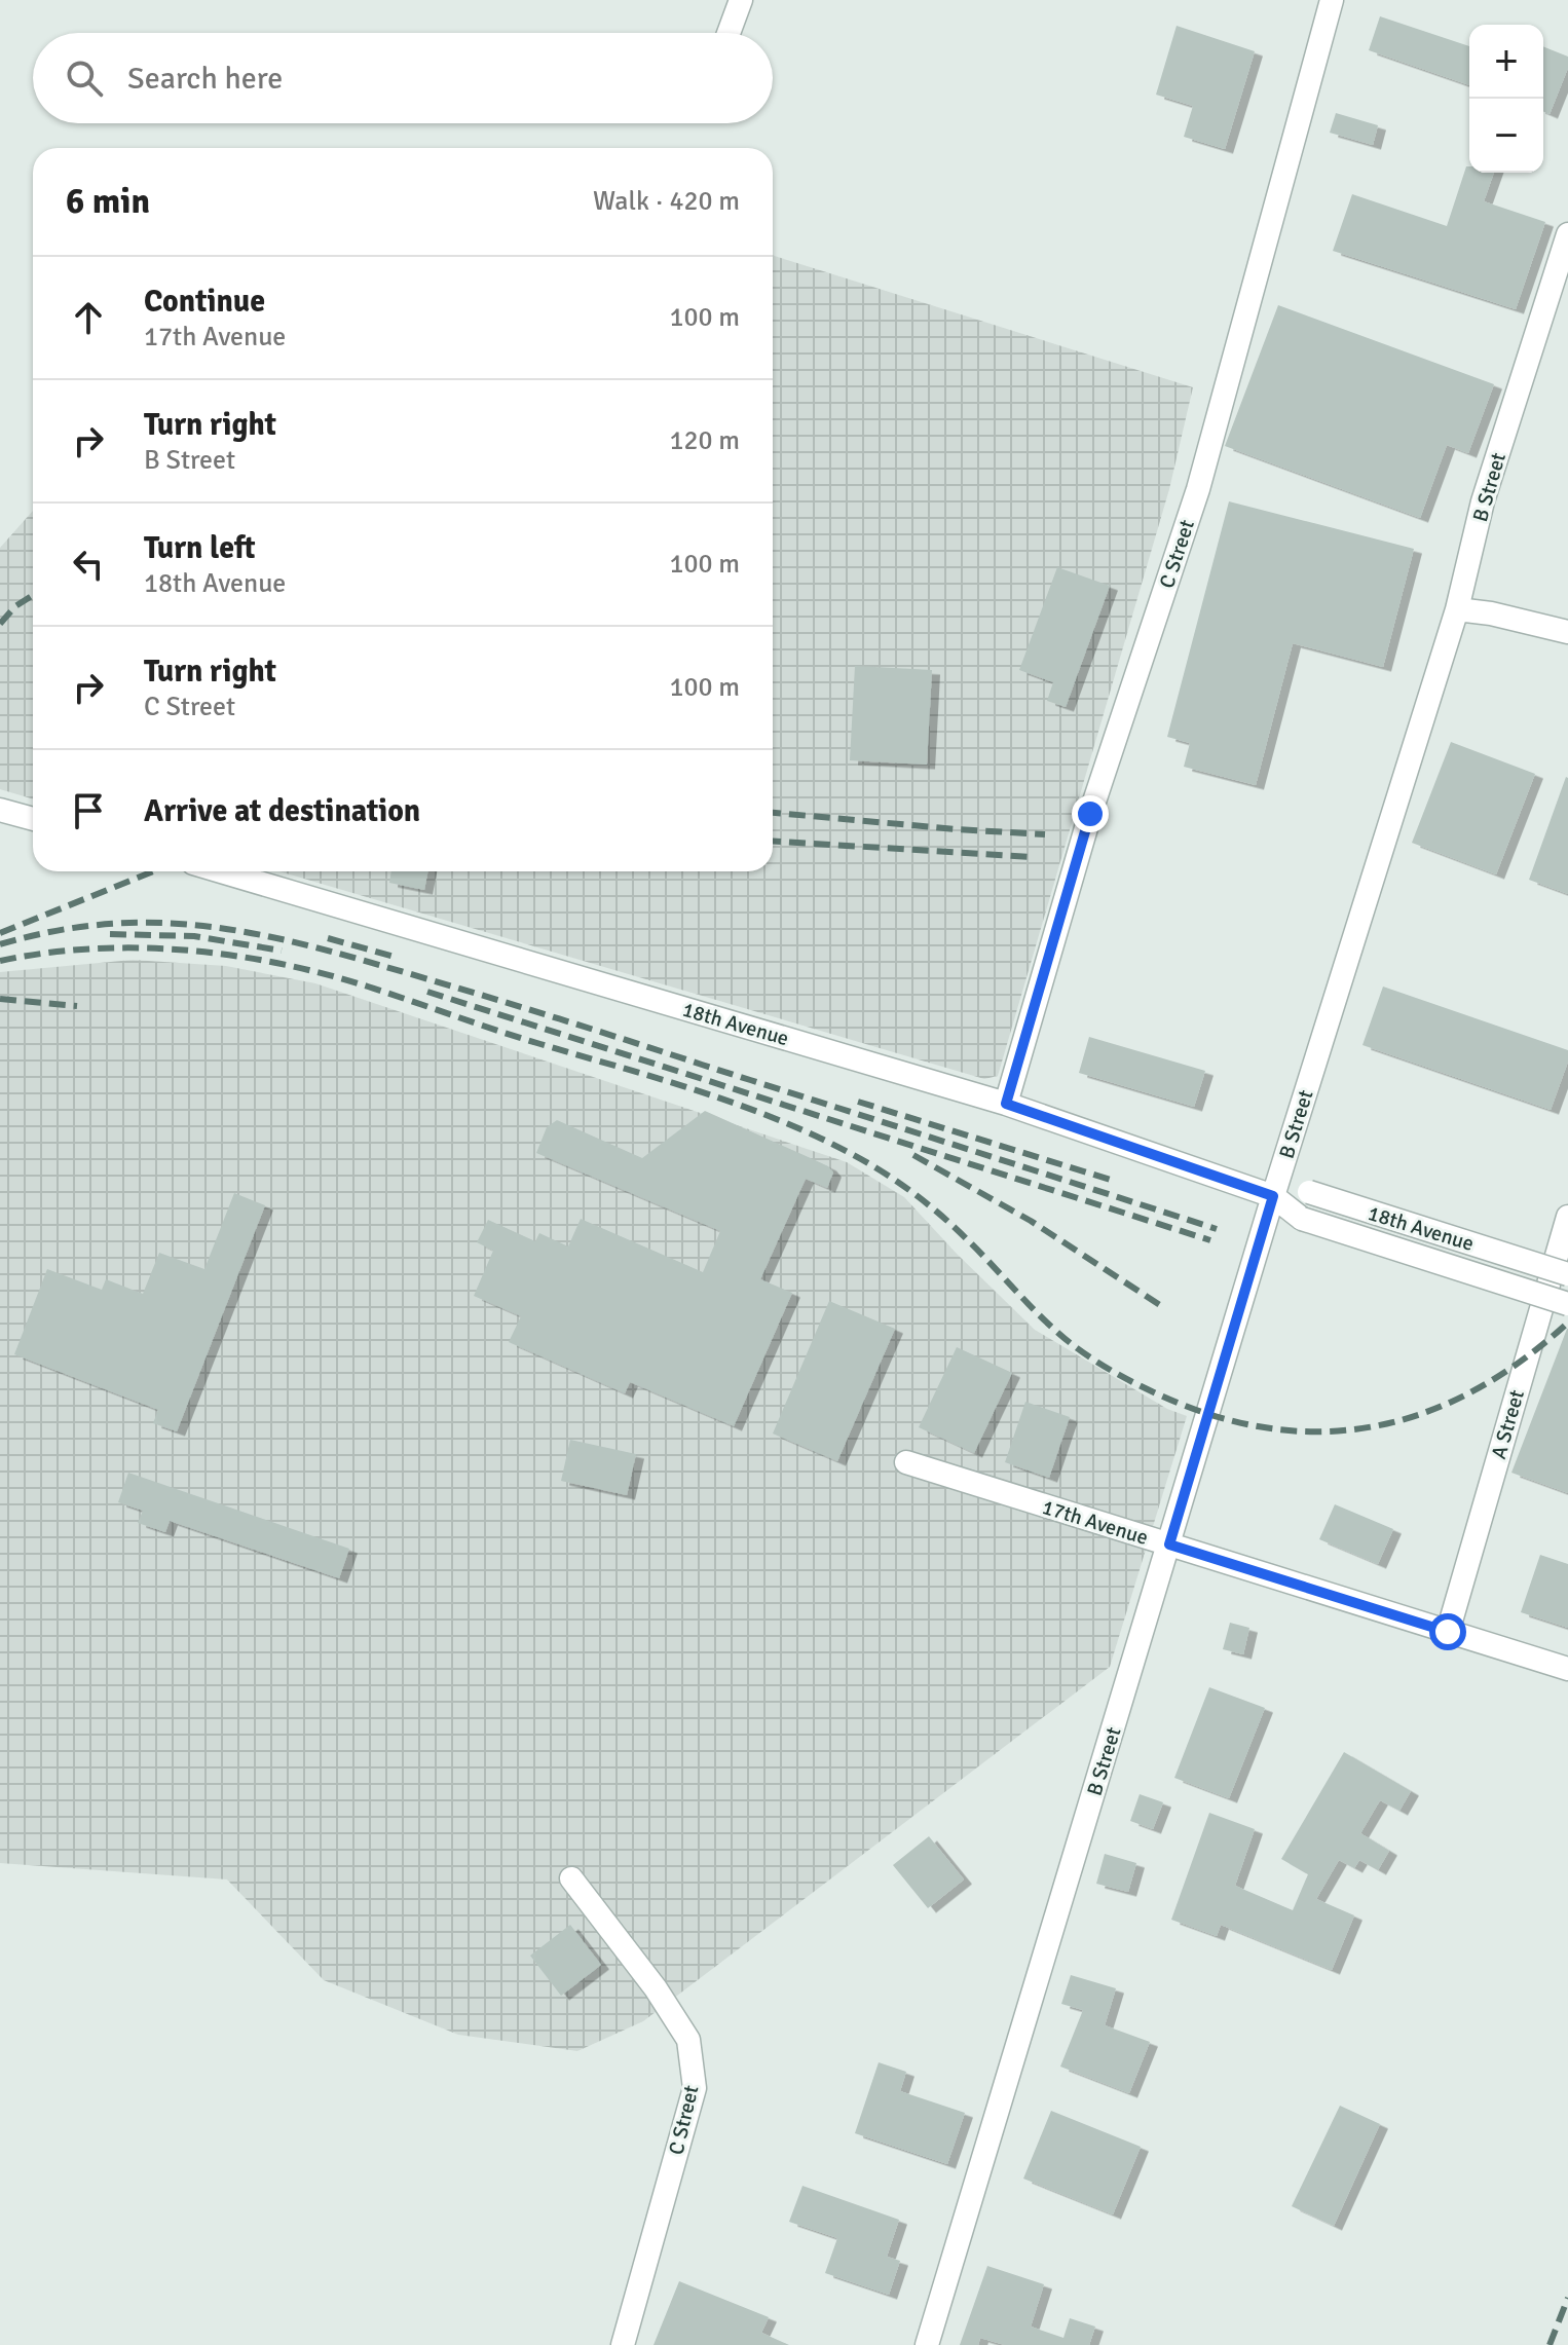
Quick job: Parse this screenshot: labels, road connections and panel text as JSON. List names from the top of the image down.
{
  "streets": {
    "street": [
      "B Street",
      "C Street",
      "18th Avenue",
      "A Street",
      "17th Avenue"
    ]
  },
  "crossings": [
    ["B Street", "18th Avenue"],
    ["B Street", "17th Avenue"],
    ["C Street", "18th Avenue"],
    ["A Street", "17th Avenue"]
  ],
  "page": {
    "map_buttons": ["+", "−"],
    "search": "Search here",
    "heading": ["6 min", "Walk · 420 m"],
    "list": [
      ["Continue", "17th Avenue", "100 m"],
      ["Turn right", "B Street", "120 m"],
      ["Turn left", "18th Avenue", "100 m"],
      ["Turn right", "C Street", "100 m"],
      "Arrive at destination"
    ]
  }
}
